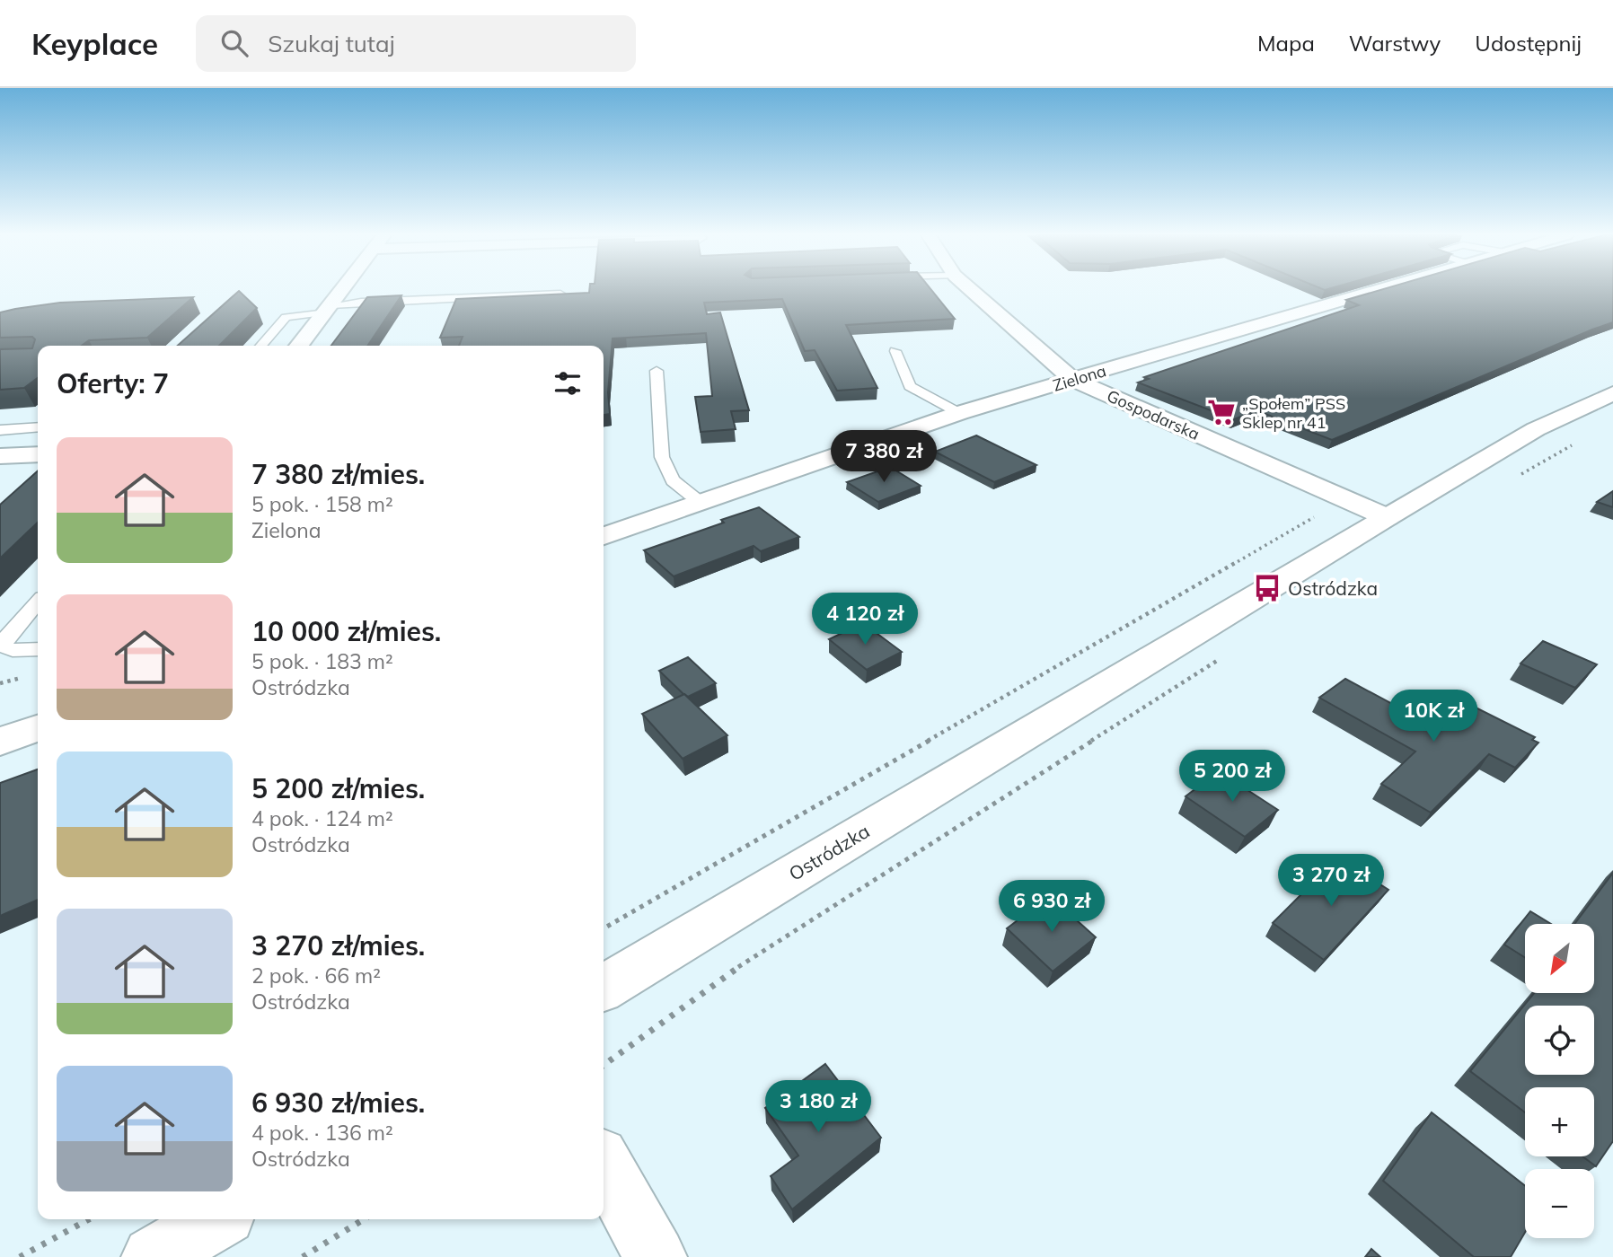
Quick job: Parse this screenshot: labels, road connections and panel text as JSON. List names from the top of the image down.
{
  "streets": {
    "street": ["Zielona", "Gospodarska", "Ostródzka"]
  },
  "crossings": [
    ["Zielona", "Gospodarska"],
    ["Gospodarska", "Ostródzka"]
  ],
  "places": {
    "supermarket": ["„Społem” PSS Sklep nr 41"],
    "bus stop": ["Ostródzka"]
  },
  "north": "bottom left",
  "page": {
    "header": "Keyplace",
    "search": "Szukaj tutaj",
    "nav": ["Mapa", "Warstwy", "Udostępnij"],
    "heading": "Oferty: 7",
    "list": [
      {
        "name": "7 380 zł/mies.",
        "note": "5 pok. · 158 m² · Zielona"
      },
      {
        "name": "10 000 zł/mies.",
        "note": "5 pok. · 183 m² · Ostródzka"
      },
      {
        "name": "5 200 zł/mies.",
        "note": "4 pok. · 124 m² · Ostródzka"
      },
      {
        "name": "3 270 zł/mies.",
        "note": "2 pok. · 66 m² · Ostródzka"
      },
      {
        "name": "6 930 zł/mies.",
        "note": "4 pok. · 136 m² · Ostródzka"
      }
    ],
    "price": [
      "7 380 zł",
      "4 120 zł",
      "10K zł",
      "5 200 zł",
      "3 270 zł",
      "6 930 zł",
      "3 180 zł"
    ],
    "map_buttons": ["+", "−"]
  }
}
